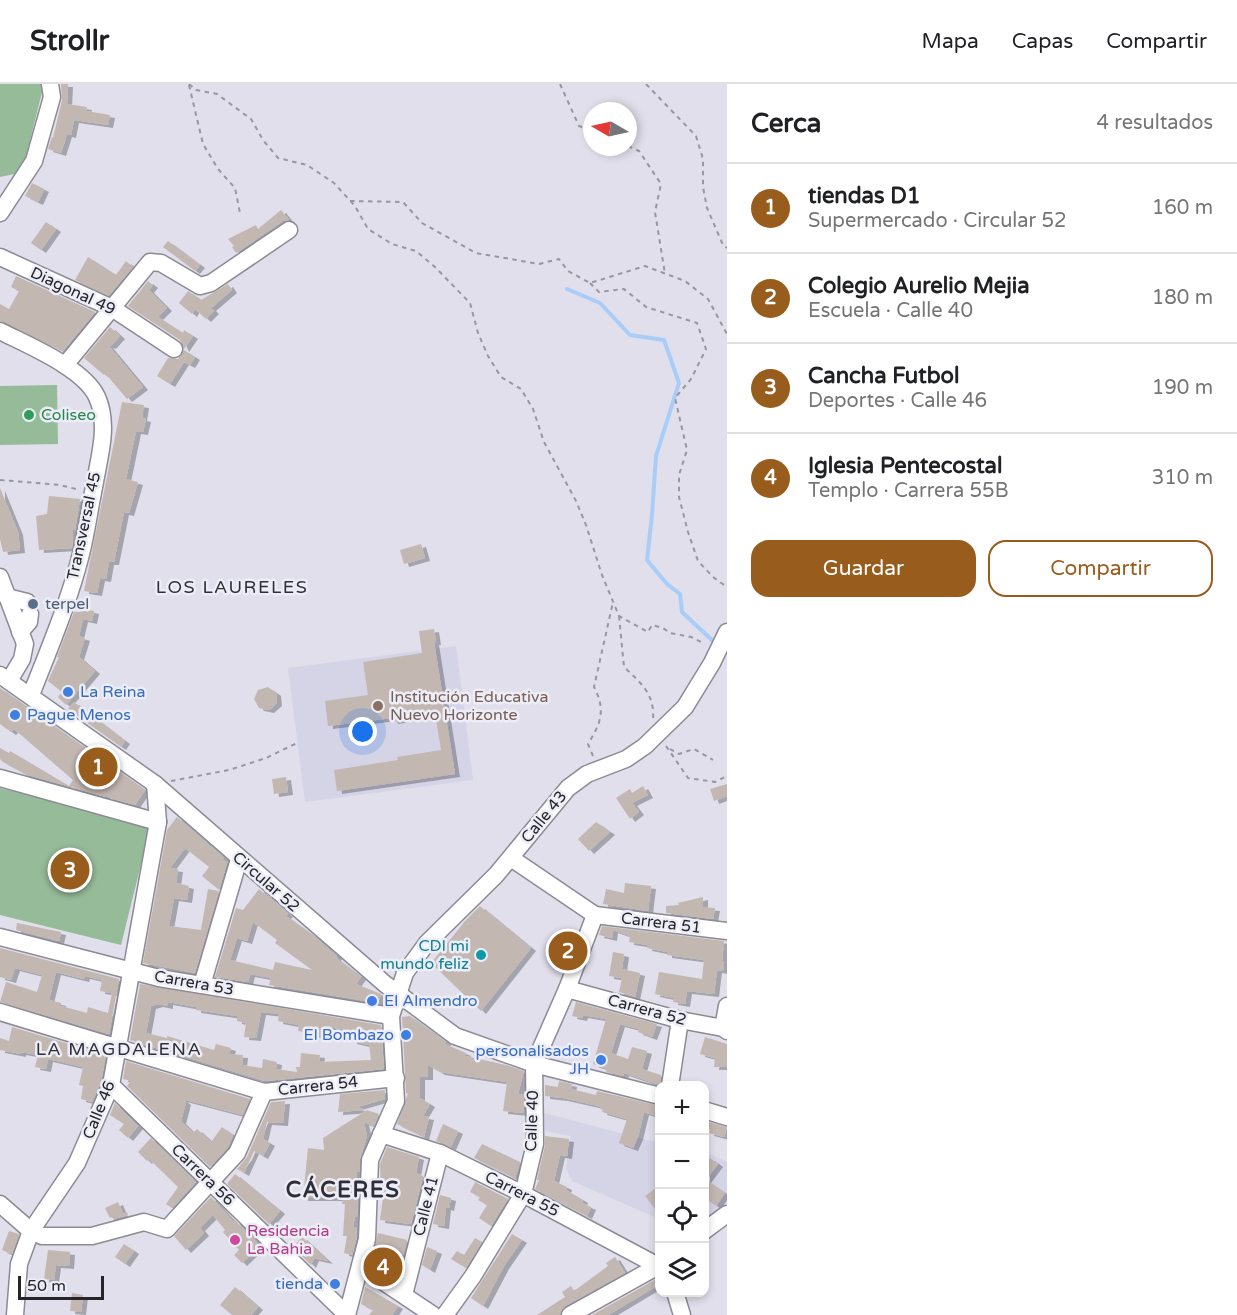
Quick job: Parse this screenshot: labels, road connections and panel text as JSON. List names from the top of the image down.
{
  "streets": {
    "street": [
      "Diagonal 49",
      "Transversal 45",
      "Calle 43",
      "Circular 52",
      "Carrera 51",
      "Carrera 53",
      "Carrera 52",
      "Carrera 54",
      "Calle 46",
      "Calle 40",
      "Carrera 56",
      "Carrera 55",
      "Calle 41"
    ]
  },
  "crossings": [
    ["Transversal 45", "Circular 52"],
    ["Calle 43", "Circular 52"],
    ["Calle 43", "Carrera 53"],
    ["Circular 52", "Calle 46"],
    ["Circular 52", "Calle 40"],
    ["Carrera 51", "Calle 40"],
    ["Carrera 53", "Calle 46"],
    ["Carrera 52", "Calle 40"],
    ["Carrera 54", "Calle 46"],
    ["Calle 46", "Carrera 56"],
    ["Calle 40", "Carrera 55"],
    ["Carrera 55", "Calle 41"]
  ],
  "districts": ["LOS LAURELES", "LA MAGDALENA", "CÁCERES"],
  "places": [
    "Coliseo",
    "terpel",
    "La Reina",
    "Institución Educativa Nuevo Horizonte",
    "Pague Menos",
    "CDI mi mundo feliz",
    "El Almendro",
    "El Bombazo",
    "personalisados JH",
    "Residencia La Bahia",
    "tienda"
  ],
  "scale_bar": "50 m",
  "north": "left",
  "page": {
    "header": "Strollr",
    "nav": ["Mapa", "Capas", "Compartir"],
    "heading": ["Cerca", "4 resultados"],
    "list": [
      {
        "mark": "1",
        "name": "tiendas D1",
        "note": "Supermercado · Circular 52",
        "value": "160 m"
      },
      {
        "mark": "2",
        "name": "Colegio Aurelio Mejia",
        "note": "Escuela · Calle 40",
        "value": "180 m"
      },
      {
        "mark": "3",
        "name": "Cancha Futbol",
        "note": "Deportes · Calle 46",
        "value": "190 m"
      },
      {
        "mark": "4",
        "name": "Iglesia Pentecostal",
        "note": "Templo · Carrera 55B",
        "value": "310 m"
      }
    ],
    "buttons": ["Guardar", "Compartir"],
    "pins": [
      "1",
      "3",
      "2",
      "4"
    ],
    "map_buttons": ["+", "−"],
    "scale": "50 m"
  }
}
